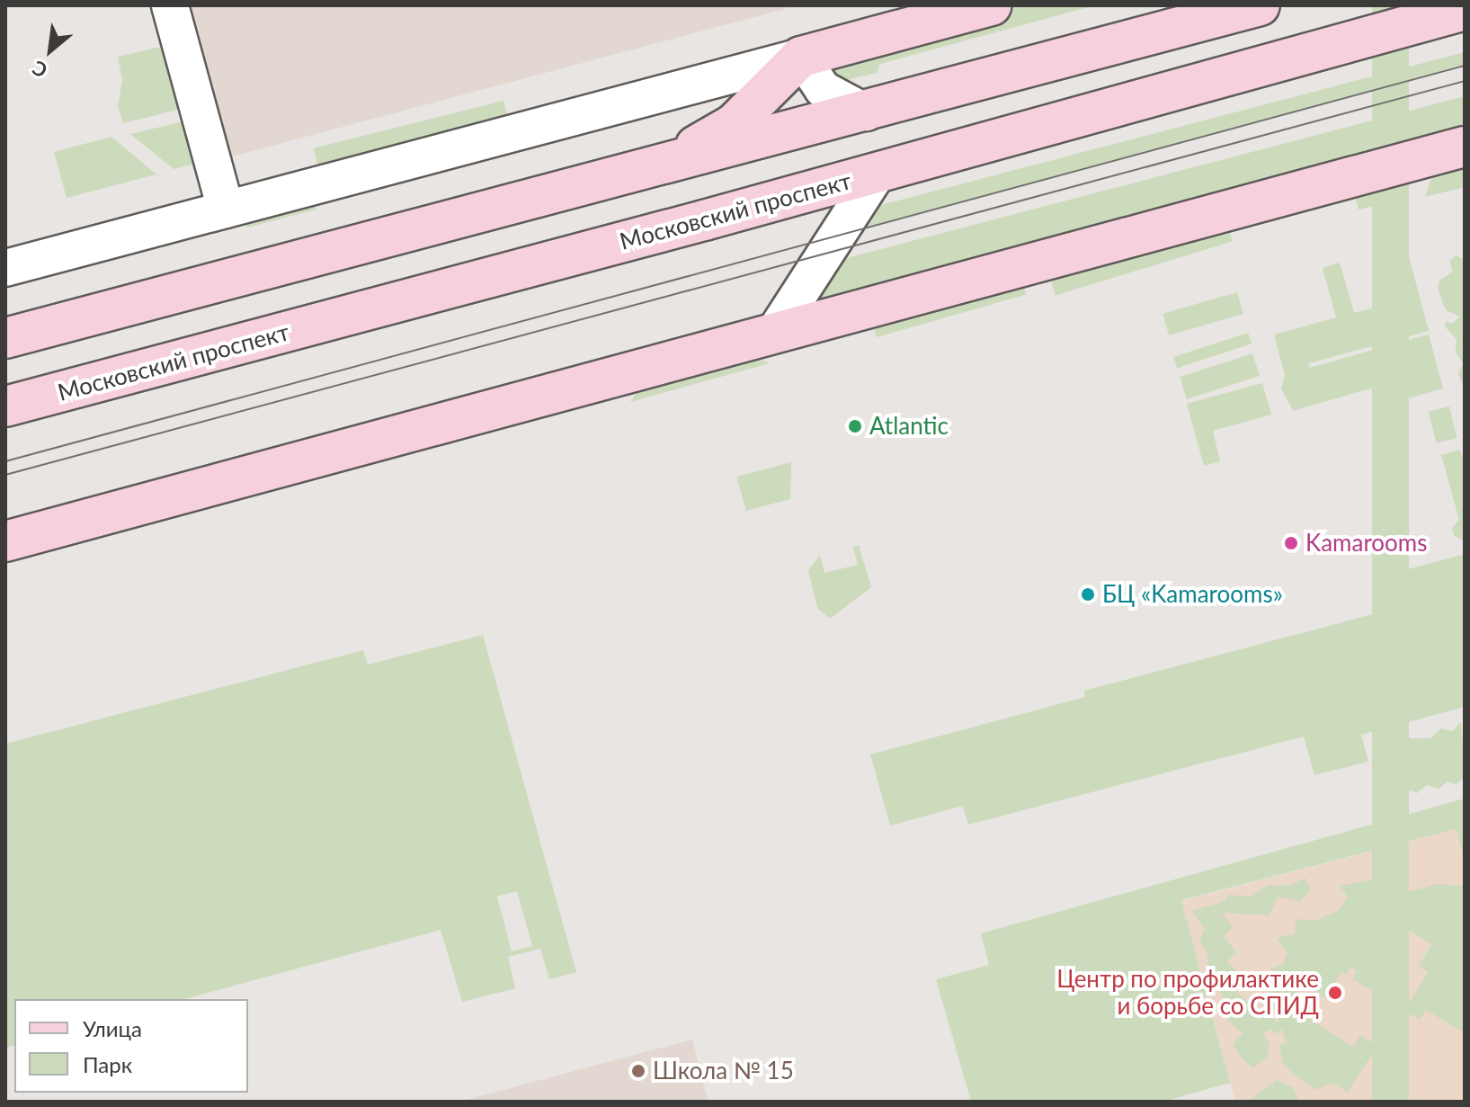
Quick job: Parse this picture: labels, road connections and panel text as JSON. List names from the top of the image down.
{
  "streets": {
    "main road": ["Московский проспект"]
  },
  "places": [
    "Atlantic",
    "Kamarooms",
    "БЦ «Kamarooms»",
    "Центр по профилактике и борьбе со СПИД",
    "Школа № 15"
  ],
  "legend": ["Улица", "Парк"],
  "north": "bottom left"
}
